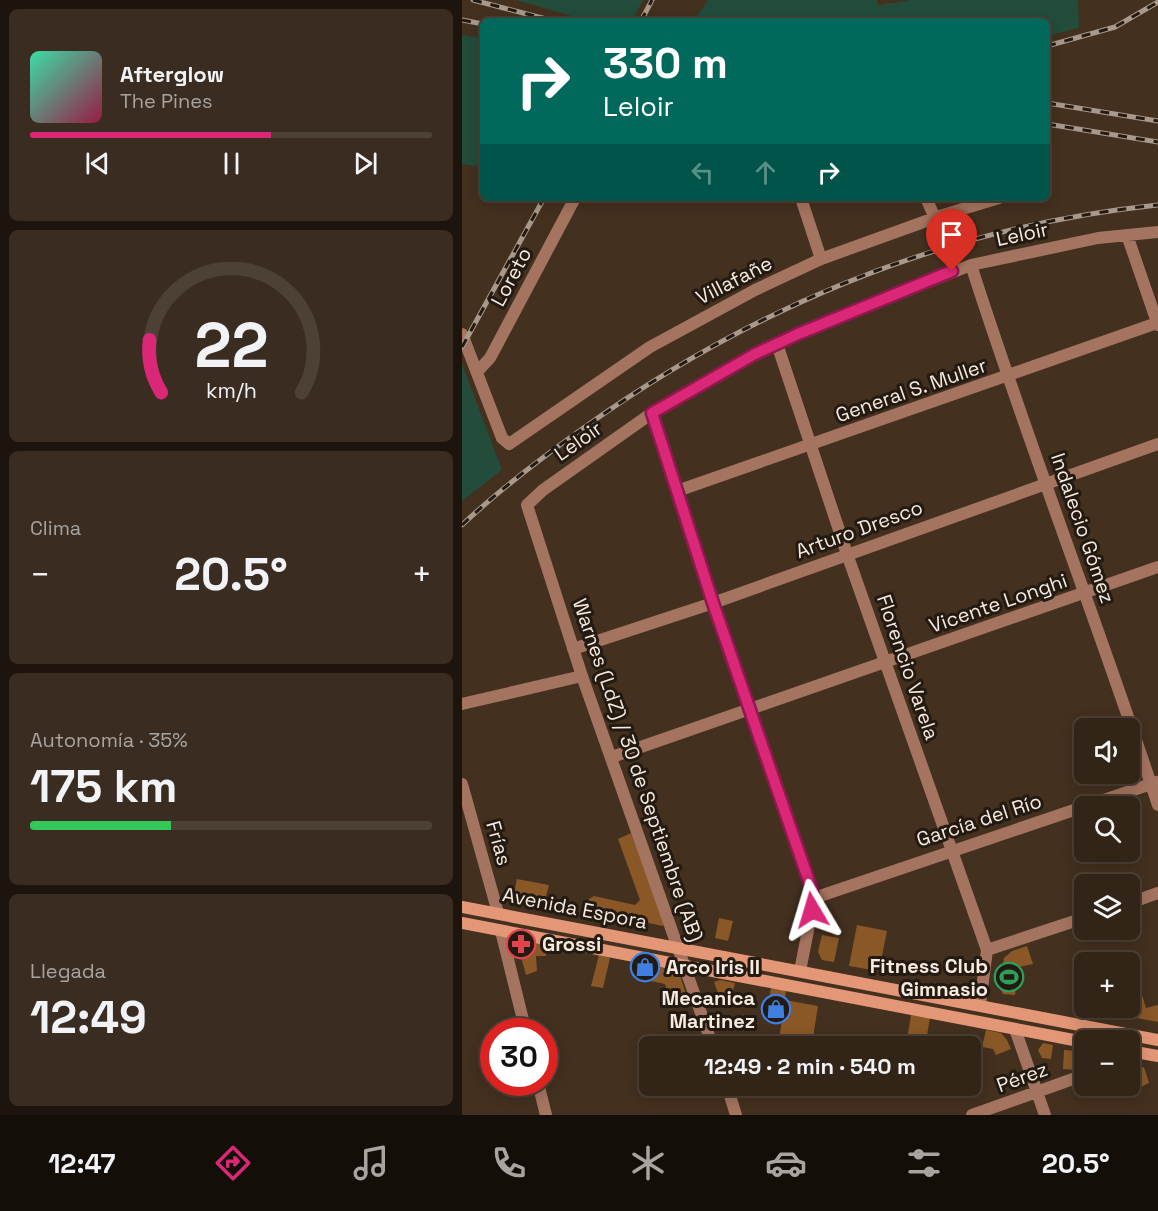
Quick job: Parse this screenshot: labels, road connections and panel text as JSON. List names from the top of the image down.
{
  "streets": {
    "main road": ["Avenida Espora"],
    "street": [
      "Leloir",
      "Loreto",
      "Villafañe",
      "General S. Muller",
      "Indalecio Gómez",
      "Arturo Dresco",
      "Vicente Longhi",
      "Florencio Varela",
      "Warnes (LdZ) / 30 de Septiembre (AB)",
      "García del Río",
      "Frías",
      "Pérez"
    ]
  },
  "crossings": [
    ["Leloir", "Indalecio Gómez"],
    ["Leloir", "Florencio Varela"],
    ["Leloir", "Warnes (LdZ) / 30 de Septiembre (AB)"],
    ["Loreto", "Villafañe"],
    ["General S. Muller", "Indalecio Gómez"],
    ["General S. Muller", "Florencio Varela"],
    ["Indalecio Gómez", "Arturo Dresco"],
    ["Indalecio Gómez", "Vicente Longhi"],
    ["Indalecio Gómez", "García del Río"],
    ["Arturo Dresco", "Florencio Varela"],
    ["Arturo Dresco", "Warnes (LdZ) / 30 de Septiembre (AB)"],
    ["Vicente Longhi", "Florencio Varela"],
    ["Vicente Longhi", "Warnes (LdZ) / 30 de Septiembre (AB)"],
    ["Florencio Varela", "García del Río"],
    ["Florencio Varela", "Avenida Espora"],
    ["Warnes (LdZ) / 30 de Septiembre (AB)", "Avenida Espora"],
    ["Frías", "Avenida Espora"]
  ],
  "places": {
    "pharmacy": ["Grossi"],
    "shop": ["Arco Iris II", "Mecanica Martinez"],
    "sports": ["Fitness Club Gimnasio"]
  },
  "page": {
    "turn": ["330 m", "Leloir"],
    "song": ["Afterglow", "The Pines"],
    "tile": [
      "Clima",
      ["Autonomía · 35%", "175 km"],
      ["Llegada", "12:49"]
    ],
    "heat": ["−", "20.5°", "+"],
    "map_buttons": ["+", "−"],
    "limit": "30",
    "trip": "12:49 · 2 min · 540 m",
    "tabs": ["12:47", "20.5°"],
    "gauge": ["22", "km/h"]
  }
}
